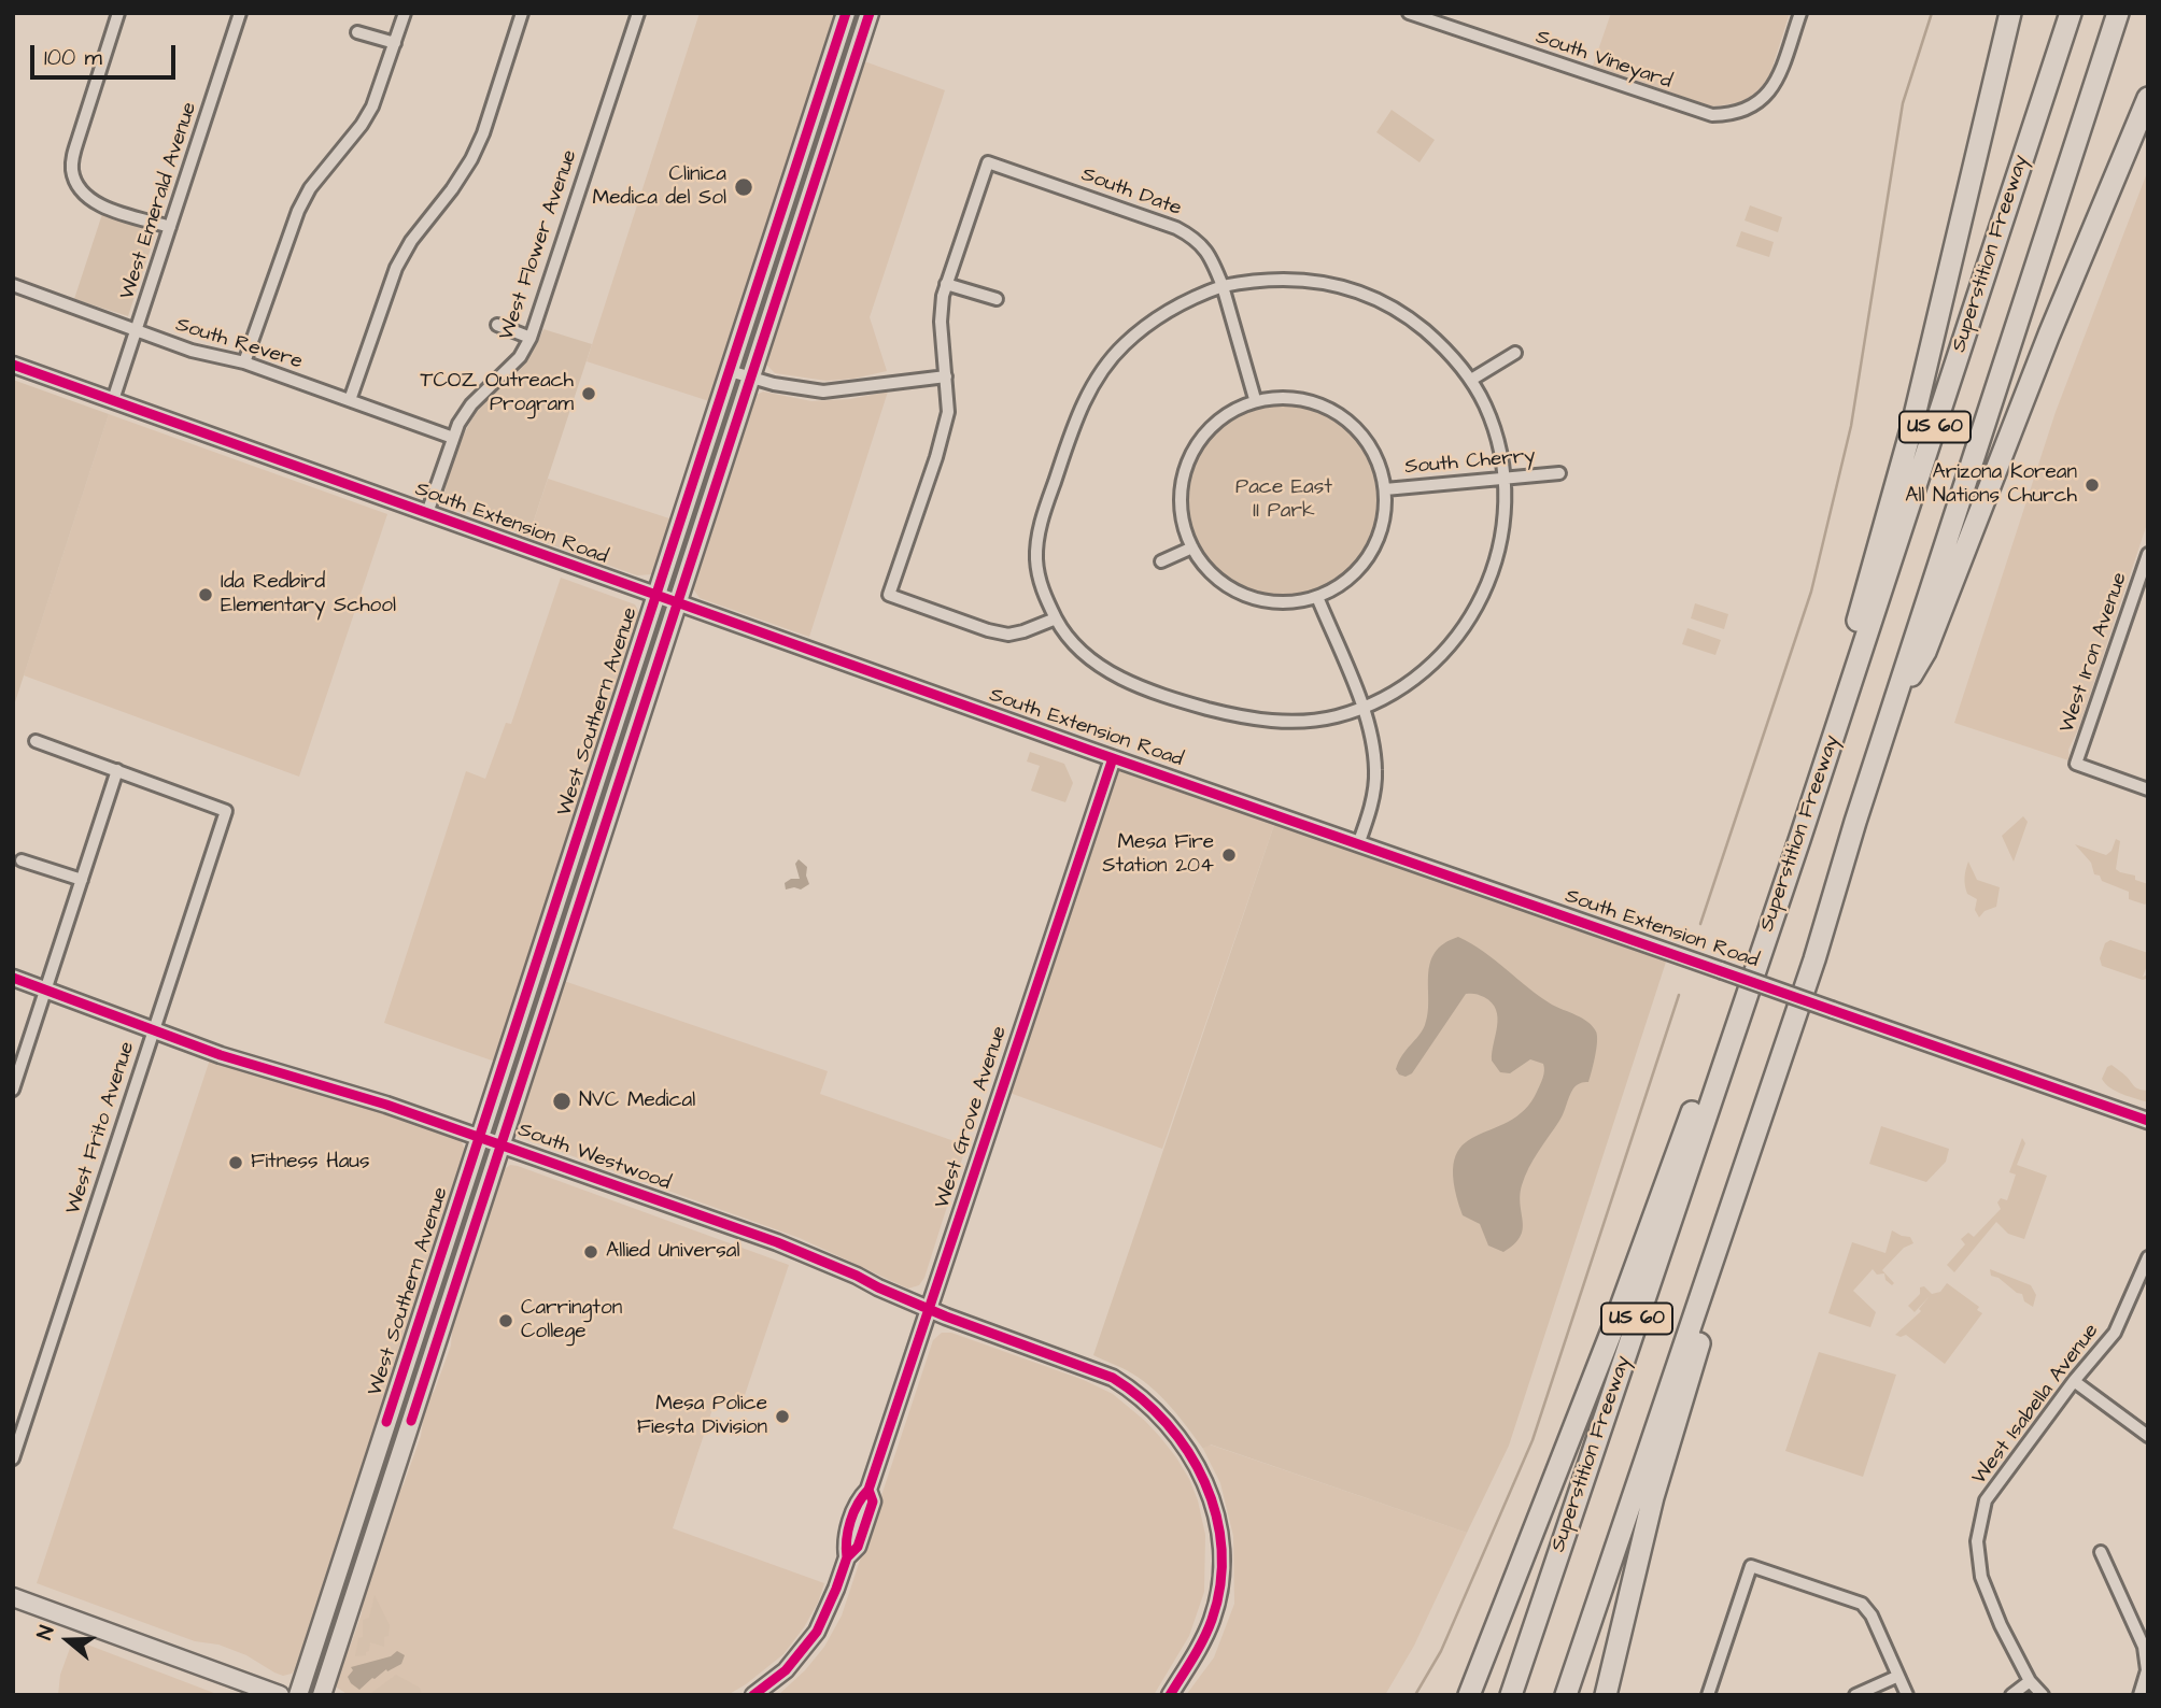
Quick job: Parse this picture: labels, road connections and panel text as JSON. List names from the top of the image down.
{
  "streets": {
    "highway": ["Superstition Freeway", "US 60"],
    "main road": ["West Southern Avenue"],
    "street": [
      "South Vineyard",
      "South Date",
      "West Emerald Avenue",
      "West Flower Avenue",
      "South Revere",
      "South Cherry",
      "South Extension Road",
      "West Iron Avenue",
      "West Grove Avenue",
      "West Frito Avenue",
      "South Westwood",
      "West Isabella Avenue"
    ]
  },
  "crossings": [
    ["South Date", "South Cherry"],
    ["West Emerald Avenue", "South Revere"],
    ["West Emerald Avenue", "South Extension Road"],
    ["West Flower Avenue", "South Revere"],
    ["West Flower Avenue", "South Extension Road"],
    ["South Extension Road", "West Southern Avenue"],
    ["South Extension Road", "West Grove Avenue"],
    ["West Southern Avenue", "South Westwood"],
    ["West Grove Avenue", "South Westwood"],
    ["West Frito Avenue", "South Westwood"]
  ],
  "parks": ["Pace East II Park"],
  "places": [
    "Clinica Medica del Sol",
    "TCOZ Outreach Program",
    "Arizona Korean All Nations Church",
    "Ida Redbird Elementary School",
    "Mesa Fire Station 204",
    "NVC Medical",
    "Fitness Haus",
    "Allied Universal",
    "Carrington College",
    "Mesa Police Fiesta Division"
  ],
  "scale_bar": "100 m",
  "north": "left"
}
